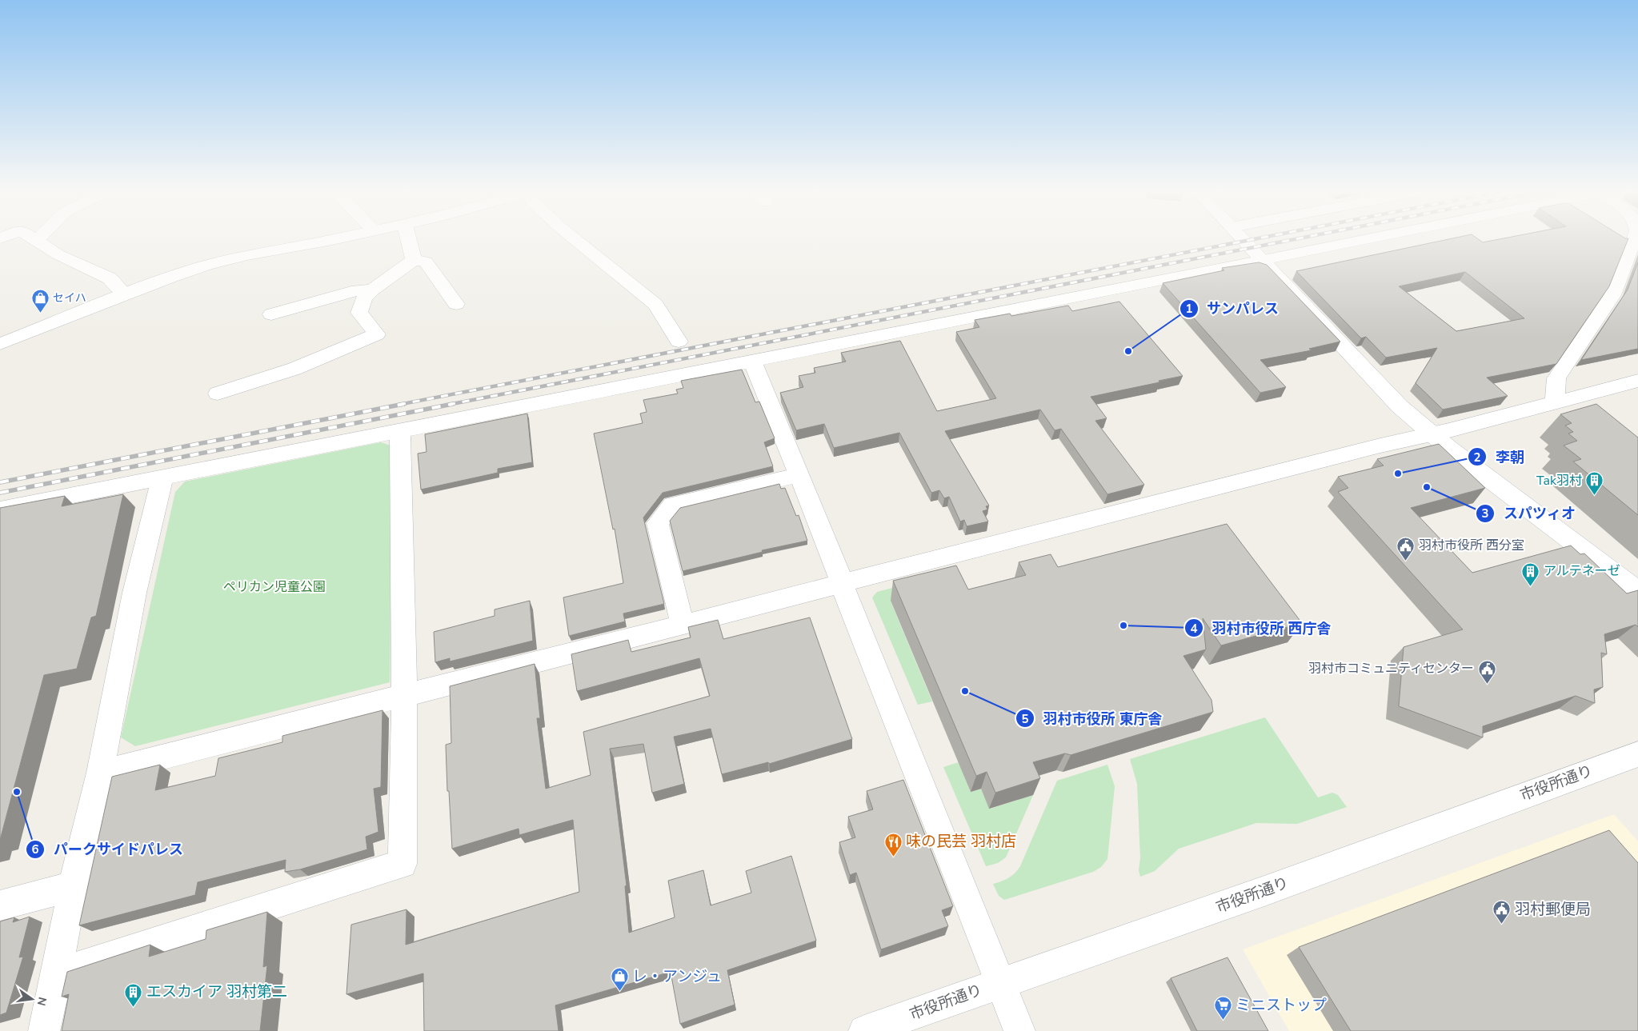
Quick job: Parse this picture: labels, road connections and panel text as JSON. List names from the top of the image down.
{
  "streets": {
    "street": ["市役所通り"]
  },
  "parks": ["ペリカン児童公園"],
  "places": {
    "shop": ["セイハ", "レ・アンジュ"],
    "other": [
      "サンパレス",
      "李朝",
      "スパツィオ",
      "羽村市役所 西庁舎",
      "羽村市役所 東庁舎",
      "パークサイドパレス"
    ],
    "building": ["Tak羽村", "アルテネーゼ", "エスカイア 羽村第二"],
    "public building": ["羽村市役所 西分室", "羽村市コミュニティセンター", "羽村郵便局"],
    "restaurant": ["味の民芸 羽村店"],
    "supermarket": ["ミニストップ"]
  },
  "north": "right"
}
